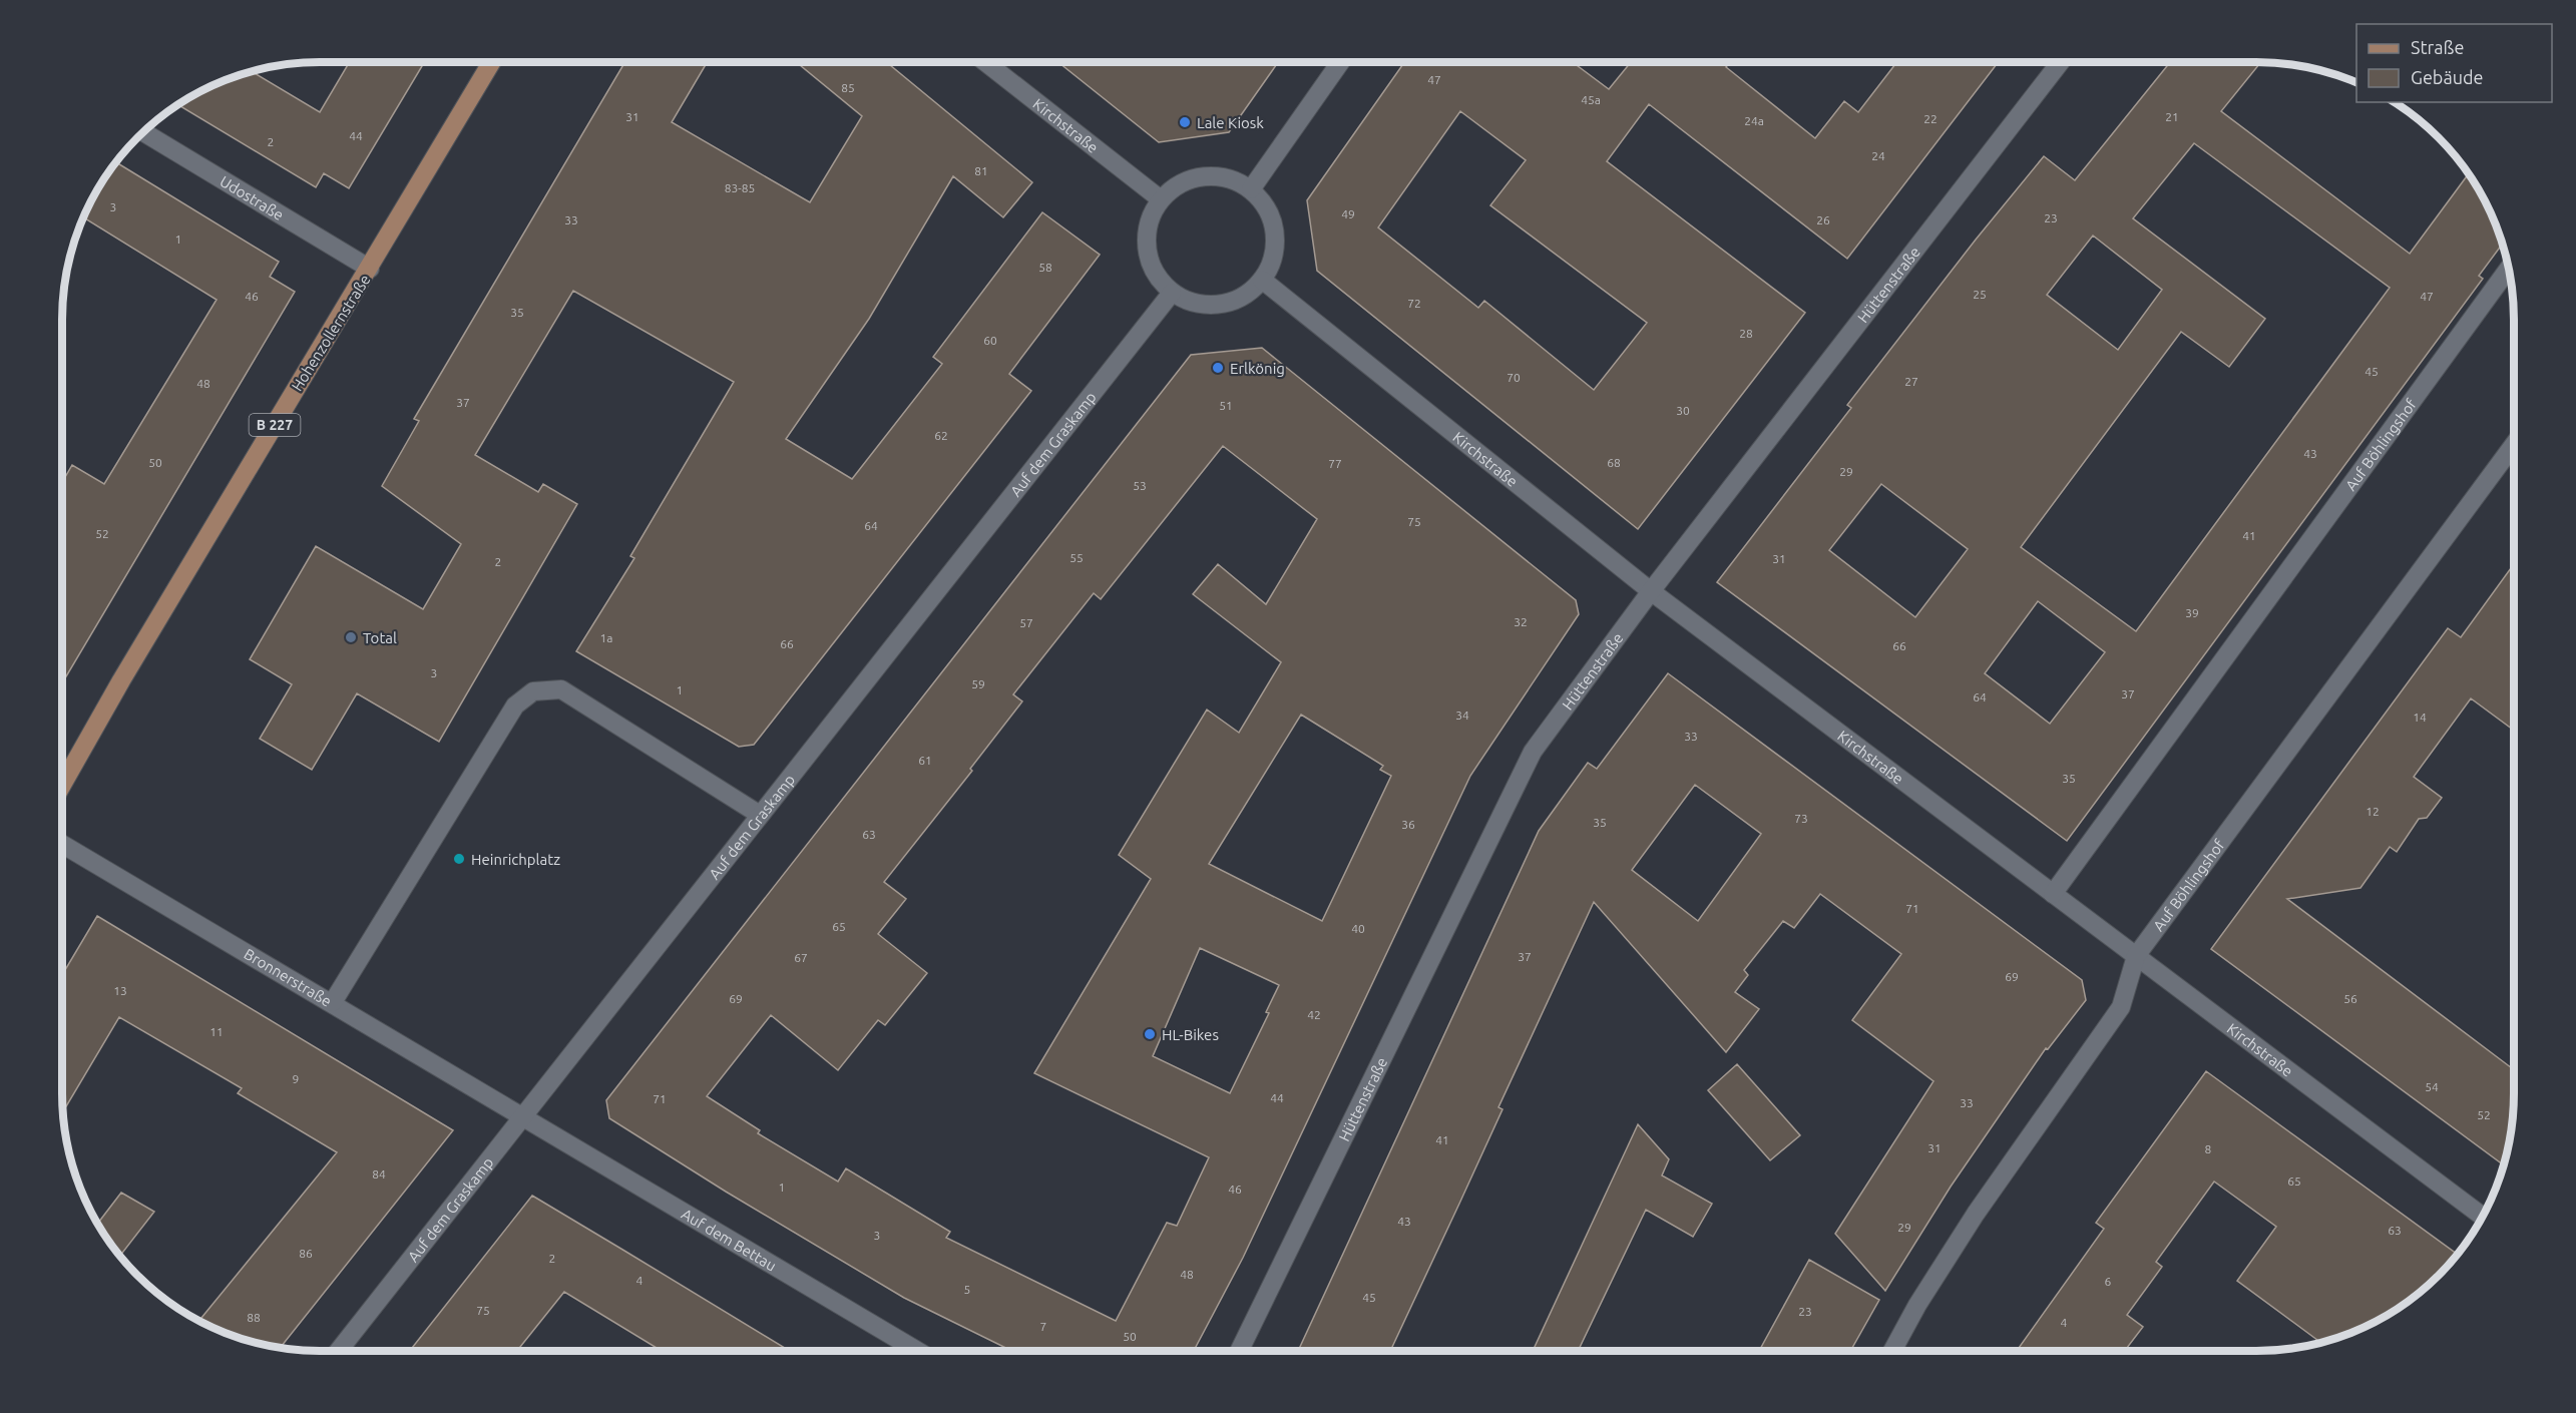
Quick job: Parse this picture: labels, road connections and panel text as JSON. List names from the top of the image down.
{
  "streets": {
    "main road": ["Hohenzollernstraße", "B 227"],
    "street": [
      "Kirchstraße",
      "Udostraße",
      "Hüttenstraße",
      "Auf dem Graskamp",
      "Auf Böhlingshof",
      "Bronnerstraße",
      "Auf dem Bettau"
    ]
  },
  "crossings": [
    ["Kirchstraße", "Hüttenstraße"],
    ["Kirchstraße", "Auf dem Graskamp"],
    ["Kirchstraße", "Auf Böhlingshof"],
    ["Udostraße", "Hohenzollernstraße"],
    ["Auf dem Graskamp", "Bronnerstraße"],
    ["Auf dem Graskamp", "Auf dem Bettau"],
    ["Bronnerstraße", "Auf dem Bettau"]
  ],
  "places": [
    "Lale Kiosk",
    "Erlkönig",
    "Total",
    "Heinrichplatz",
    "HL-Bikes"
  ],
  "house_numbers": [
    "47",
    "85",
    "45a",
    "31",
    "21",
    "22",
    "24a",
    "44",
    "2",
    "24",
    "81",
    "83-85",
    "3",
    "49",
    "23",
    "33",
    "26",
    "1",
    "58",
    "25",
    "46",
    "47",
    "72",
    "35",
    "28",
    "60",
    "45",
    "70",
    "27",
    "48",
    "37",
    "51",
    "30",
    "62",
    "43",
    "50",
    "68",
    "77",
    "29",
    "53",
    "75",
    "64",
    "52",
    "41",
    "55",
    "31",
    "2",
    "39",
    "32",
    "57",
    "1a",
    "66",
    "66",
    "3",
    "59",
    "1",
    "37",
    "64",
    "34",
    "14",
    "33",
    "61",
    "35",
    "12",
    "73",
    "35",
    "36",
    "63",
    "71",
    "65",
    "40",
    "37",
    "67",
    "69",
    "13",
    "69",
    "56",
    "42",
    "11",
    "9",
    "54",
    "44",
    "71",
    "33",
    "52",
    "41",
    "31",
    "8",
    "84",
    "65",
    "1",
    "46",
    "43",
    "29",
    "63",
    "3",
    "86",
    "2",
    "48",
    "4",
    "6",
    "5",
    "45",
    "75",
    "23",
    "88",
    "4",
    "7",
    "50"
  ],
  "legend": ["Straße", "Gebäude"]
}
